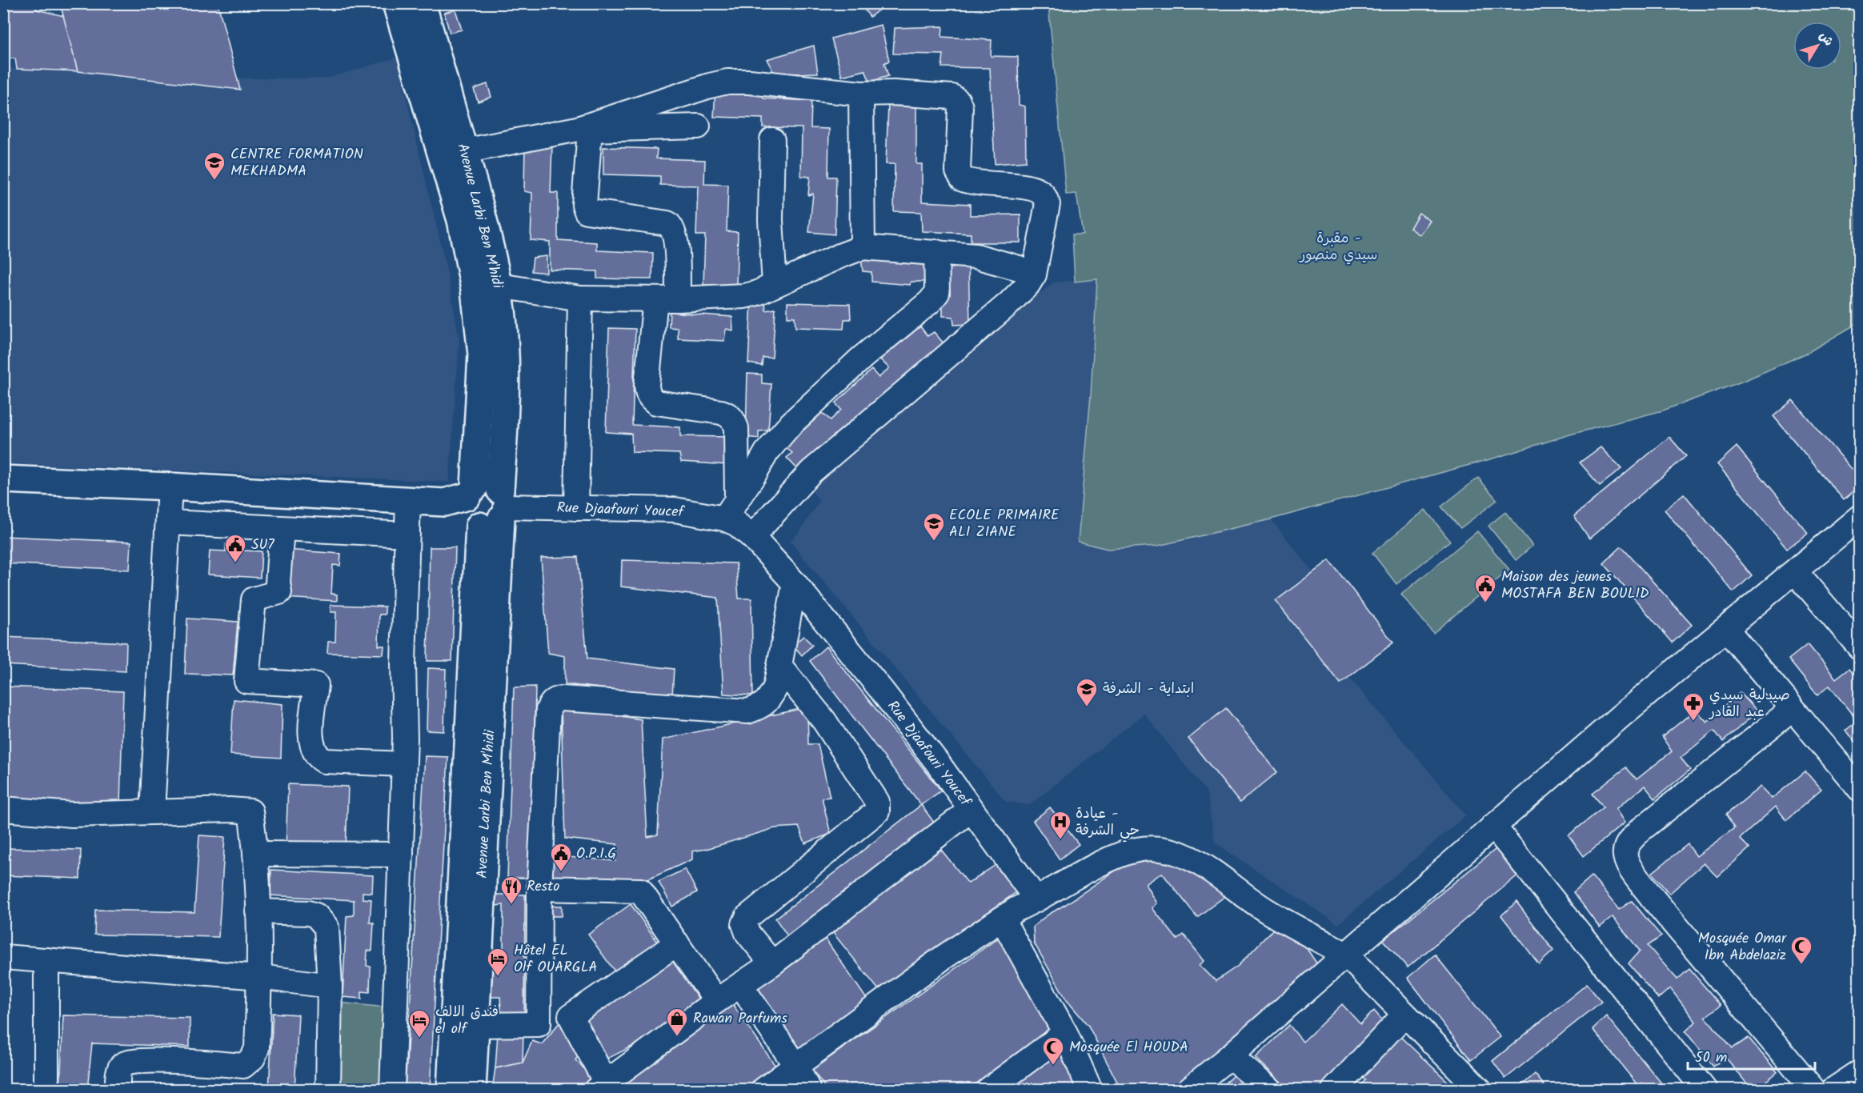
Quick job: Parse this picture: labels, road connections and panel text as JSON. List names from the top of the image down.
{
  "streets": {
    "main road": ["Avenue Larbi Ben M'hidi"],
    "street": ["Rue Djaafouri Youcef"]
  },
  "crossings": [
    ["Avenue Larbi Ben M'hidi", "Rue Djaafouri Youcef"]
  ],
  "parks": ["مقبرة - سيدي منصور"],
  "places": {
    "school or university": ["CENTRE FORMATION MEKHADMA", "ECOLE PRIMAIRE ALI ZIANE", "ابتداية - الشرفة"],
    "public building": ["SU7", "Maison des jeunes MOSTAFA BEN BOULID", "O.P.I.G"],
    "pharmacy": ["صيدلية سيدي عبد القادر"],
    "hospital": ["عيادة - حي الشرفة"],
    "restaurant": ["Resto"],
    "mosque": ["Mosquée Omar Ibn Abdelaziz", "Mosquée El HOUDA"],
    "hotel": ["Hôtel EL Olf OUARGLA", "فندق الالف el olf"],
    "shop": ["Rawan Parfums"]
  },
  "scale_bar": "50 m",
  "north": "top right"
}
